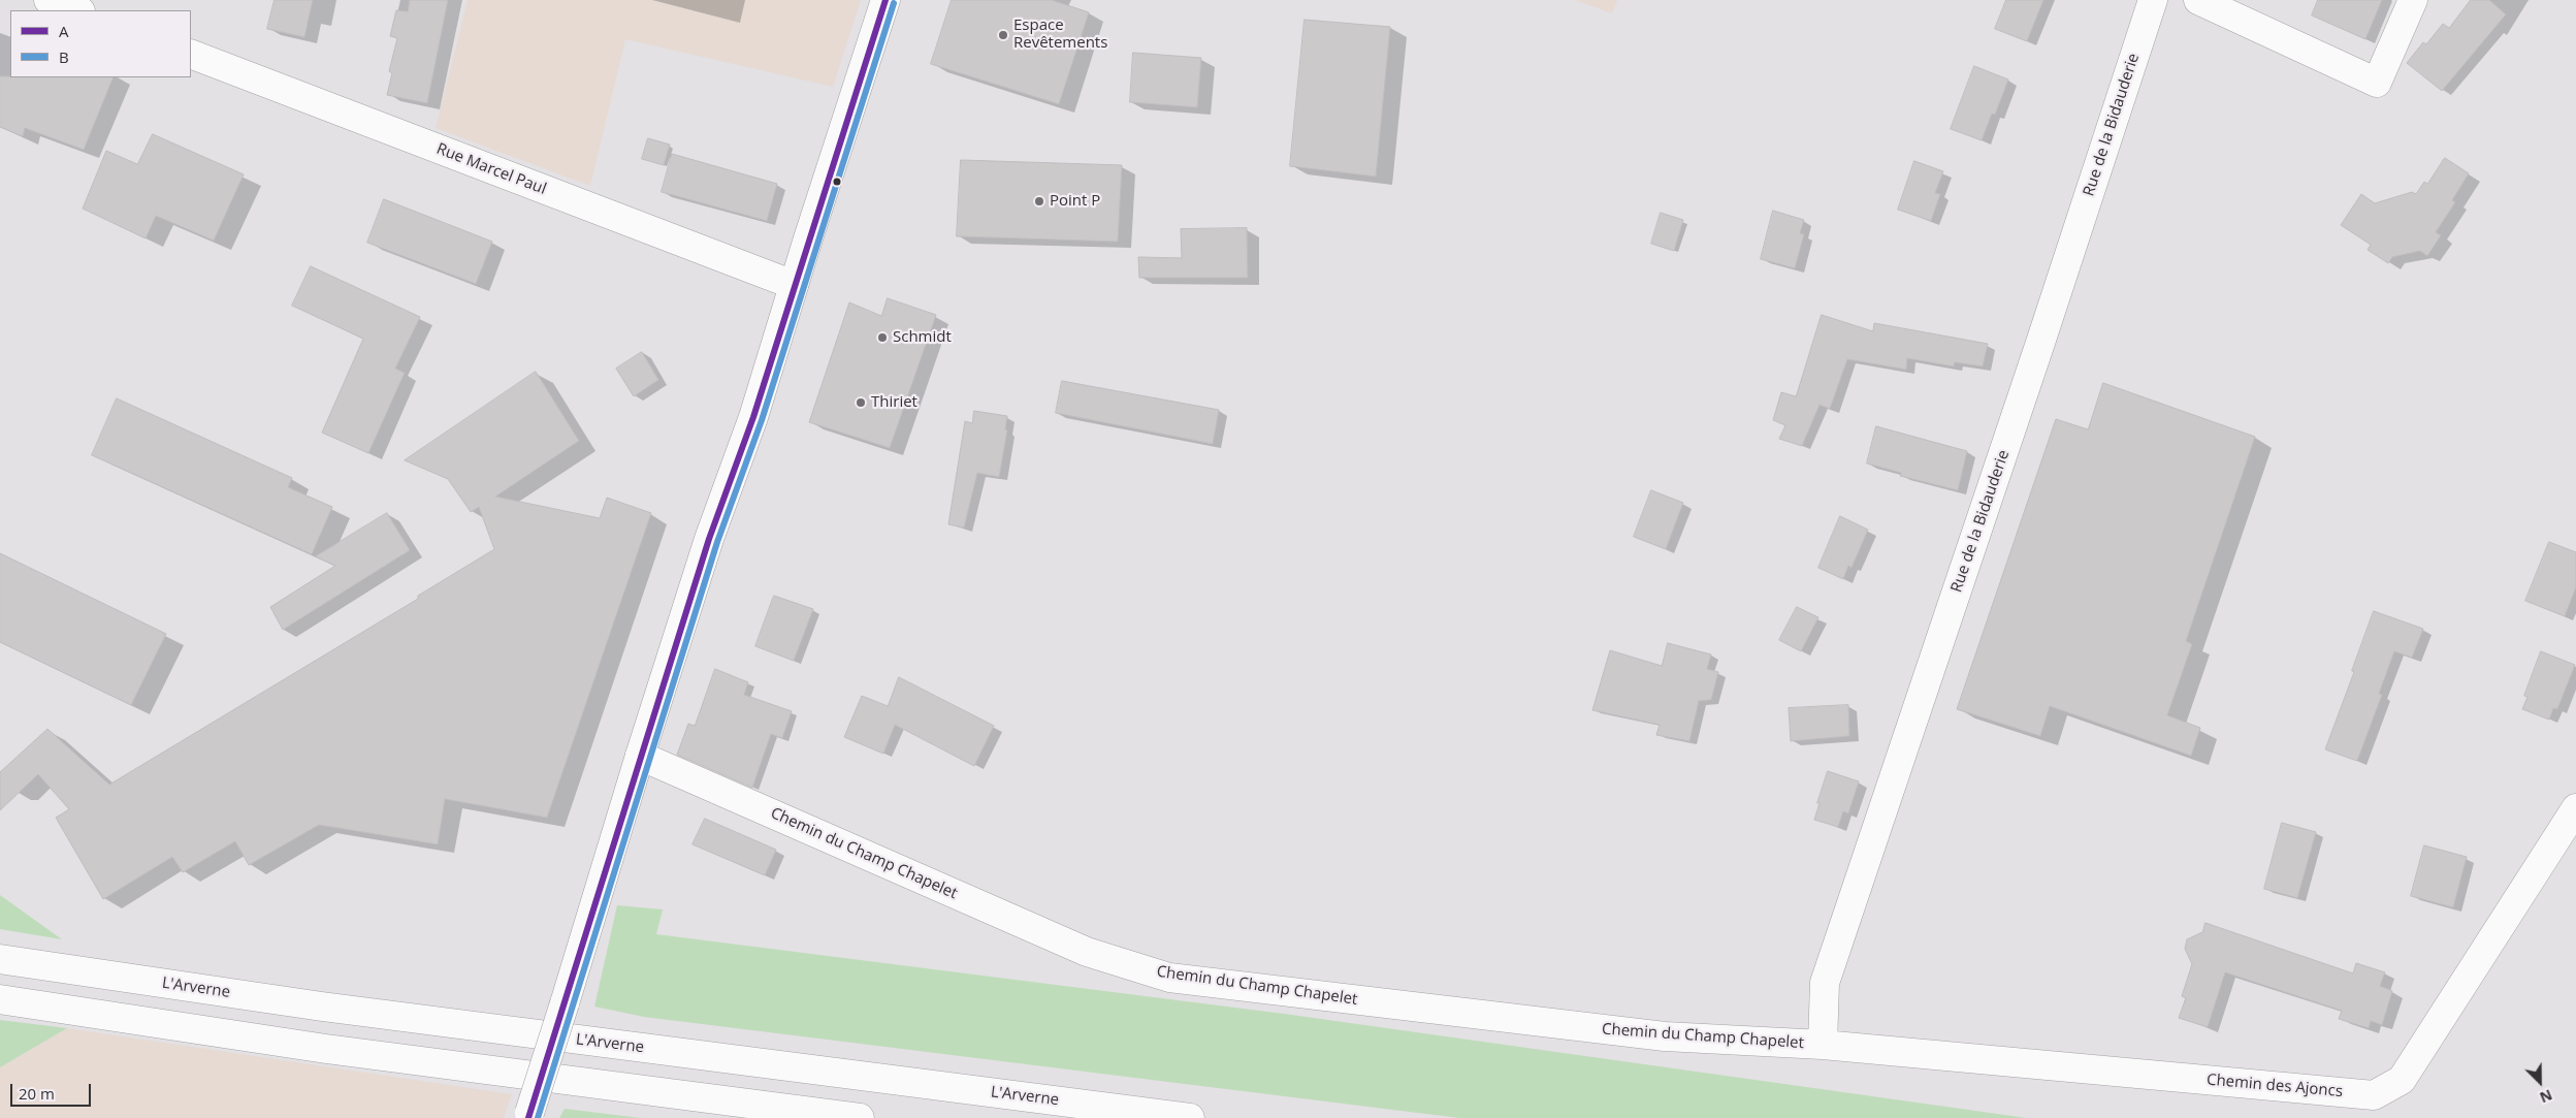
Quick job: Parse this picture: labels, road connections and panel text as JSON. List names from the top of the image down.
{
  "streets": {
    "main road": [
      "Rue de la Bidauderie",
      "Rue Marcel Paul",
      "Chemin du Champ Chapelet",
      "L'Arverne",
      "Chemin des Ajoncs"
    ]
  },
  "crossings": [
    ["Rue de la Bidauderie", "Chemin du Champ Chapelet"],
    ["Rue de la Bidauderie", "Chemin des Ajoncs"],
    ["Chemin du Champ Chapelet", "Chemin des Ajoncs"]
  ],
  "places": [
    "Espace Revêtements",
    "Point P",
    "Schmidt",
    "Thiriet"
  ],
  "lines": ["transit line A", "transit line B"],
  "legend": ["A", "B"],
  "scale_bar": "20 m",
  "north": "bottom right"
}
